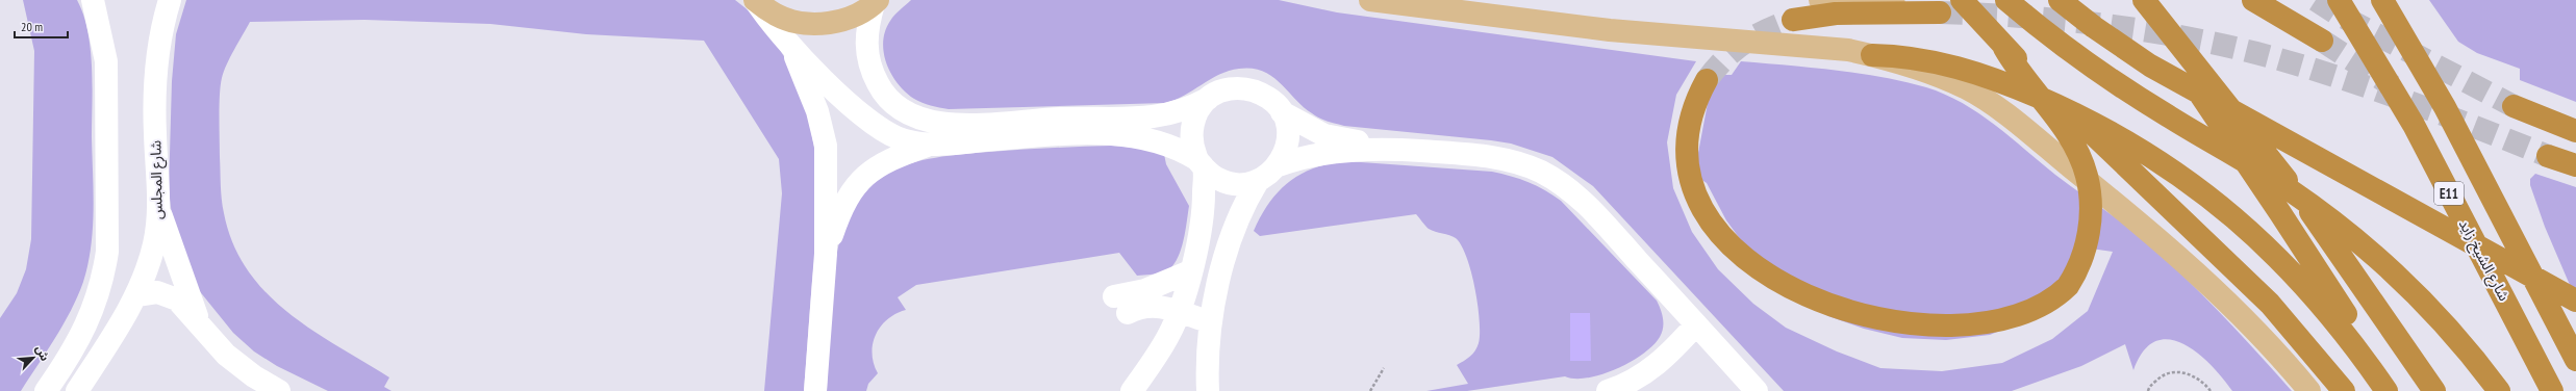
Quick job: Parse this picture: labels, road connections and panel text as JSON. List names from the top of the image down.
{
  "streets": {
    "highway": ["E11", "شارع الشيخ زايد"],
    "street": ["شارع المجلس"]
  },
  "scale_bar": "20 m",
  "north": "top right"
}
